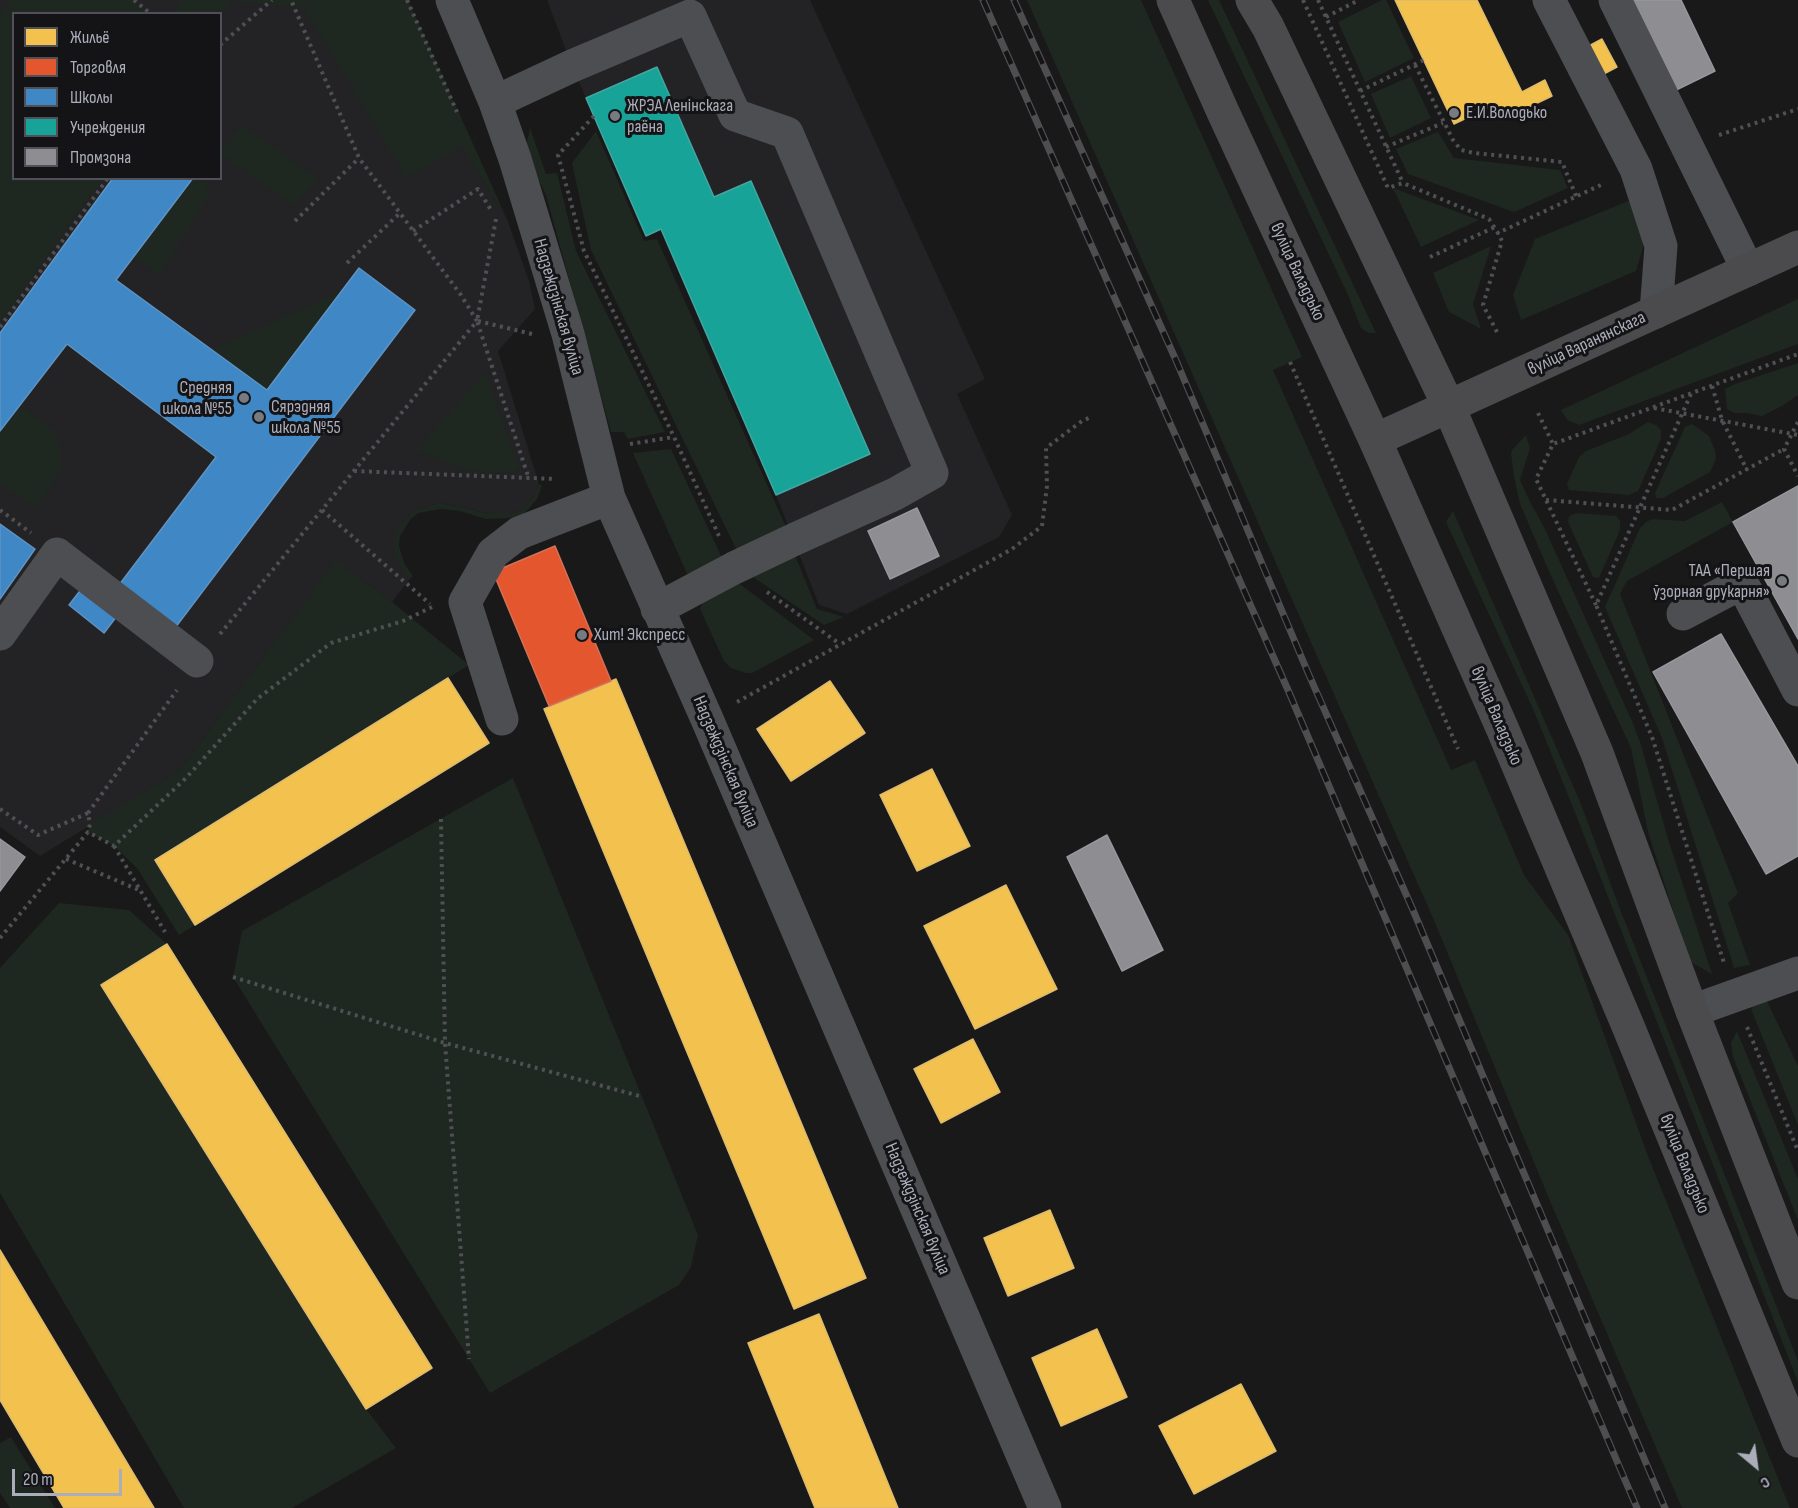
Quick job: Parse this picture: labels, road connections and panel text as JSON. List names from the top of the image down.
{
  "streets": {
    "main road": ["вуліца Валадзько", "вуліца Варанянскага"],
    "street": ["Надзеждзінская вуліца"]
  },
  "crossings": [
    ["вуліца Валадзько", "вуліца Варанянскага"]
  ],
  "places": [
    "Е.И.Володько",
    "ЖРЭА Ленінскага раёна",
    "Средняя школа №55",
    "Сярэдняя школа №55",
    "ТАА «Першая ўзорная друкарня»",
    "Хит! Экспресс"
  ],
  "legend": [
    "Жильё",
    "Торговля",
    "Школы",
    "Учреждения",
    "Промзона"
  ],
  "scale_bar": "20 m",
  "north": "bottom right"
}
